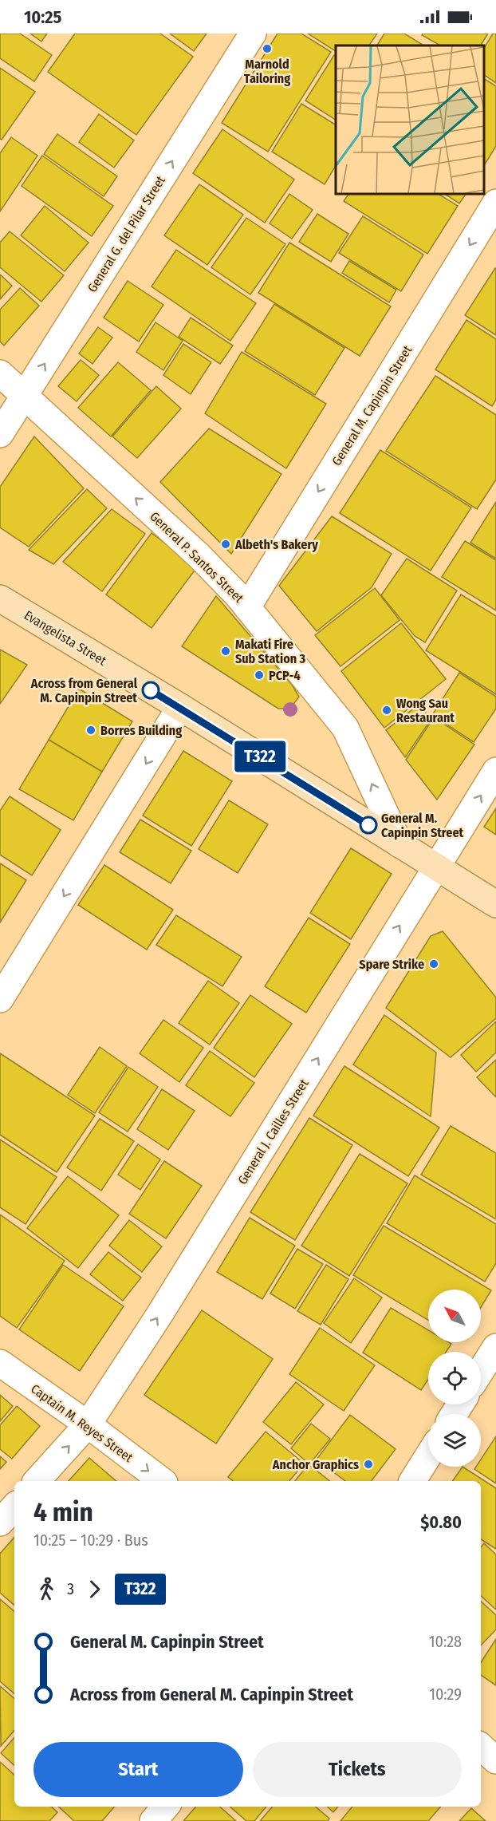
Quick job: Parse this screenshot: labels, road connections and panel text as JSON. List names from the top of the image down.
{
  "streets": {
    "main road": ["Evangelista Street"],
    "street": [
      "General G. del Pilar Street",
      "General M. Capinpin Street",
      "General P. Santos Street",
      "General J. Cailles Street",
      "Captain M. Reyes Street"
    ]
  },
  "crossings": [
    ["General G. del Pilar Street", "General P. Santos Street"],
    ["General M. Capinpin Street", "General P. Santos Street"],
    ["General P. Santos Street", "Evangelista Street"],
    ["Evangelista Street", "General J. Cailles Street"],
    ["General J. Cailles Street", "Captain M. Reyes Street"]
  ],
  "one_way": [
    "General G. del Pilar Street",
    "General M. Capinpin Street",
    "General P. Santos Street",
    "General J. Cailles Street",
    "Captain M. Reyes Street"
  ],
  "places": [
    "Marnold Tailoring",
    "Albeth's Bakery",
    "Makati Fire Sub Station 3",
    "PCP-4",
    "Across from General M. Capinpin Street",
    "Wong Sau Restaurant",
    "Borres Building",
    "General M. Capinpin Street",
    "Spare Strike",
    "Anchor Graphics"
  ],
  "lines": ["bus line T322"],
  "north": "top left",
  "page": {
    "status": "10:25",
    "on_map": "T322",
    "heading": ["4 min", "10:25 – 10:29 · Bus", "$0.80"],
    "legs": ["3", "T322"],
    "list": [
      {
        "name": "General M. Capinpin Street",
        "value": "10:28"
      },
      {
        "name": "Across from General M. Capinpin Street",
        "value": "10:29"
      }
    ],
    "buttons": ["Start", "Tickets"]
  }
}
